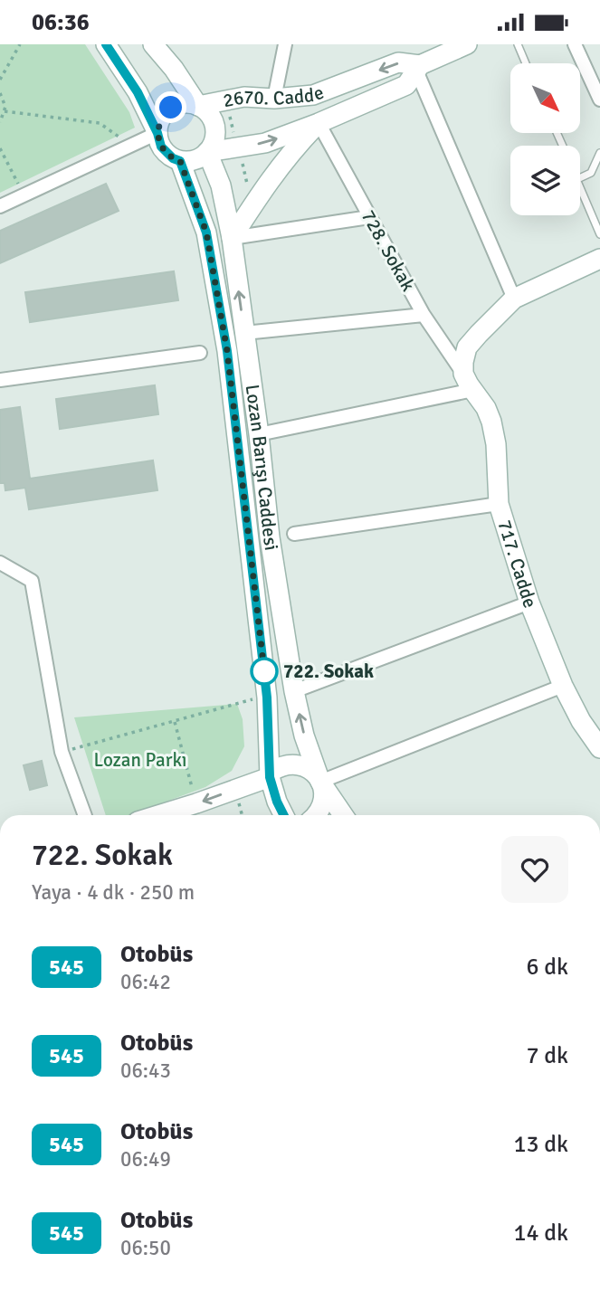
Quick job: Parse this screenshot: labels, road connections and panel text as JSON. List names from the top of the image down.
{
  "streets": {
    "main road": ["2670. Cadde", "Lozan Barışı Caddesi", "717. Cadde"],
    "street": ["728. Sokak"]
  },
  "crossings": [
    ["2670. Cadde", "728. Sokak"],
    ["2670. Cadde", "Lozan Barışı Caddesi"],
    ["728. Sokak", "717. Cadde"]
  ],
  "parks": ["Lozan Parkı"],
  "places": ["722. Sokak"],
  "lines": ["bus line 545"],
  "north": "bottom right",
  "page": {
    "status": "06:36",
    "heading": ["722. Sokak", "Yaya · 4 dk · 250 m"],
    "list": [
      {
        "mark": "545",
        "name": "Otobüs",
        "note": "06:42",
        "value": "6 dk"
      },
      {
        "mark": "545",
        "name": "Otobüs",
        "note": "06:43",
        "value": "7 dk"
      },
      {
        "mark": "545",
        "name": "Otobüs",
        "note": "06:49",
        "value": "13 dk"
      },
      {
        "mark": "545",
        "name": "Otobüs",
        "note": "06:50",
        "value": "14 dk"
      }
    ]
  }
}
